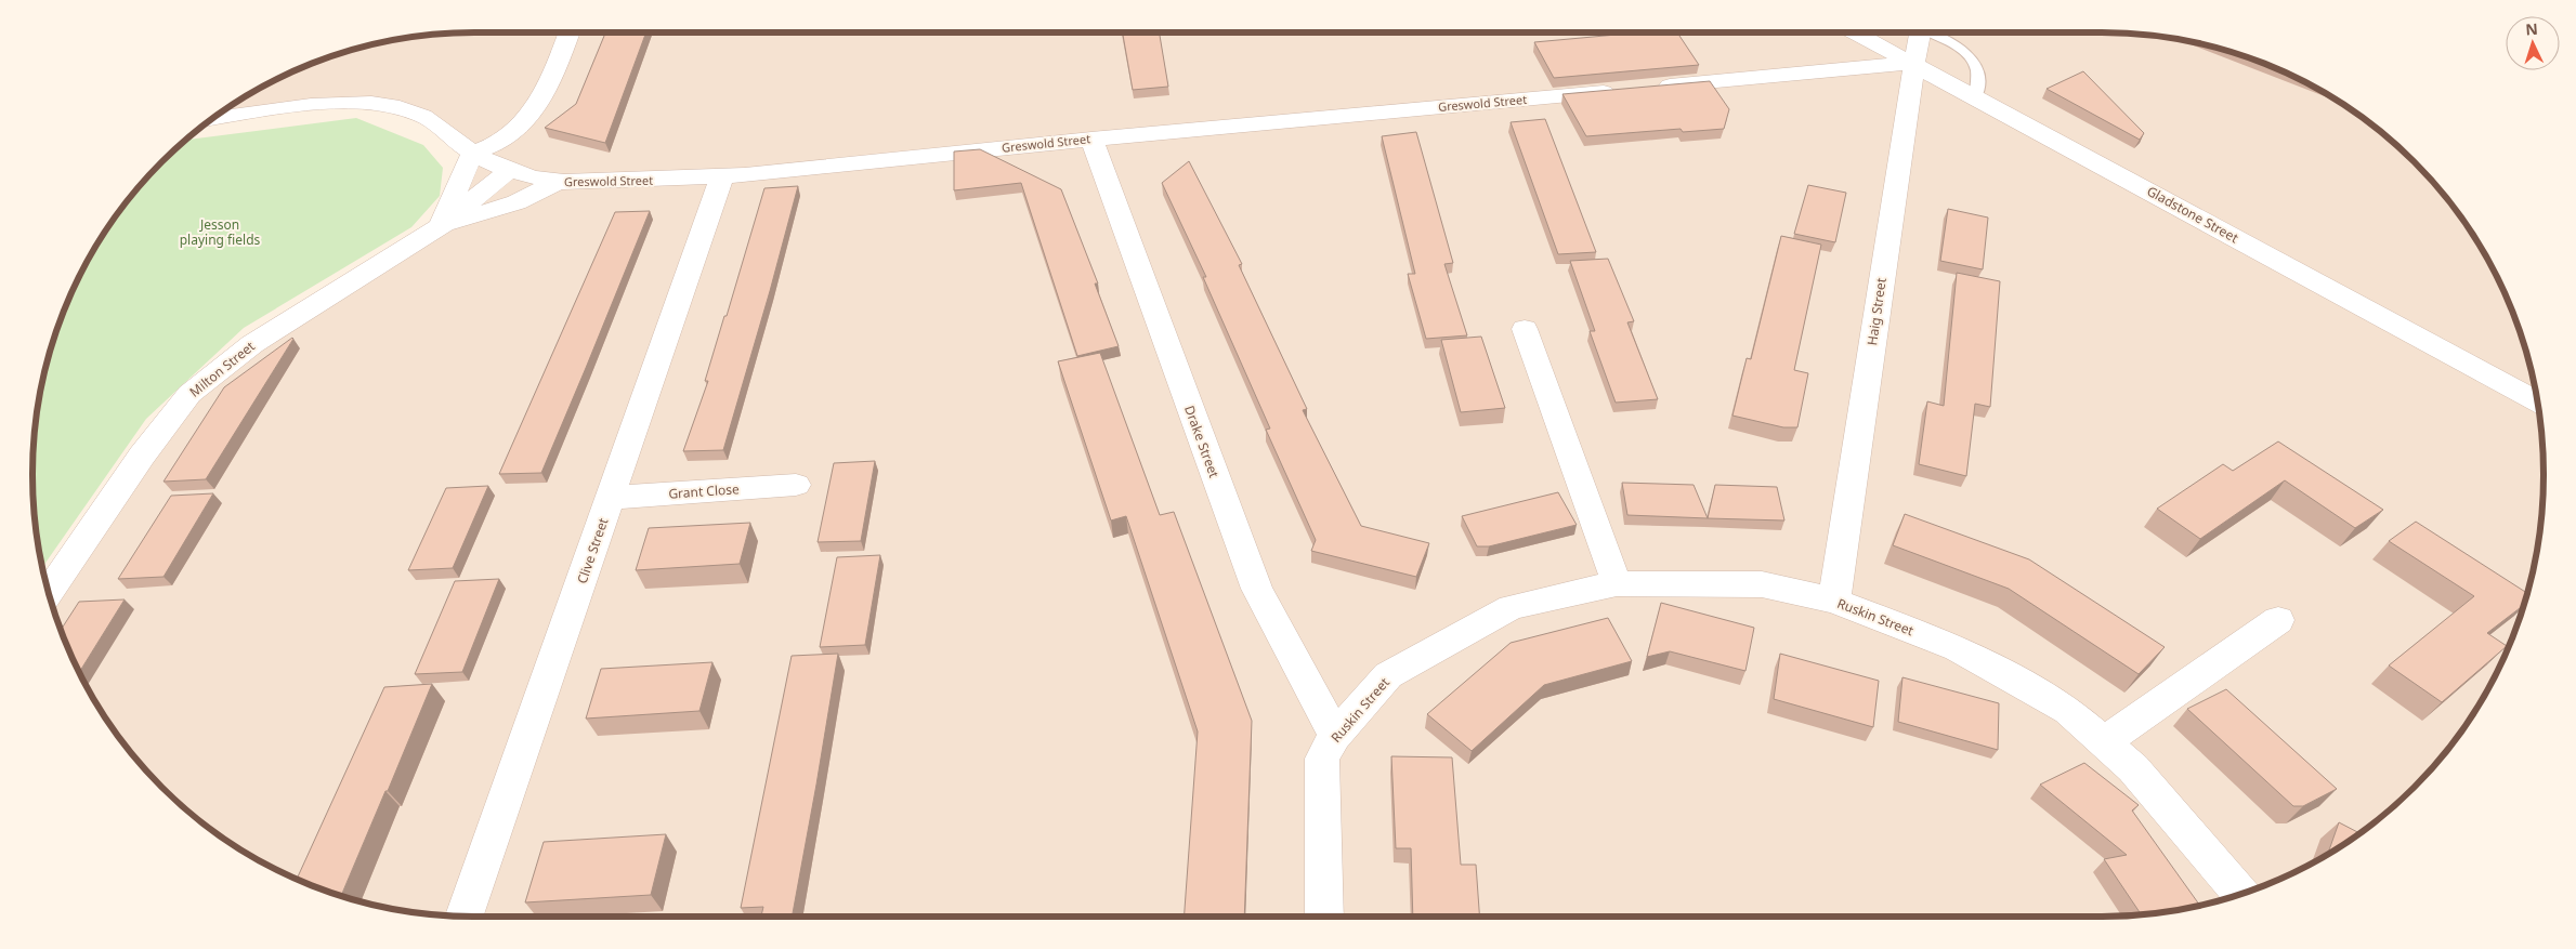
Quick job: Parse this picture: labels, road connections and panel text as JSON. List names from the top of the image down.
{
  "streets": {
    "street": [
      "Greswold Street",
      "Gladstone Street",
      "Haig Street",
      "Milton Street",
      "Drake Street",
      "Grant Close",
      "Clive Street",
      "Ruskin Street"
    ]
  },
  "crossings": [
    ["Greswold Street", "Gladstone Street"],
    ["Greswold Street", "Haig Street"],
    ["Greswold Street", "Milton Street"],
    ["Greswold Street", "Drake Street"],
    ["Greswold Street", "Clive Street"],
    ["Gladstone Street", "Haig Street"],
    ["Haig Street", "Ruskin Street"],
    ["Drake Street", "Ruskin Street"],
    ["Grant Close", "Clive Street"]
  ],
  "parks": ["Jesson playing fields"],
  "north": "top"
}
